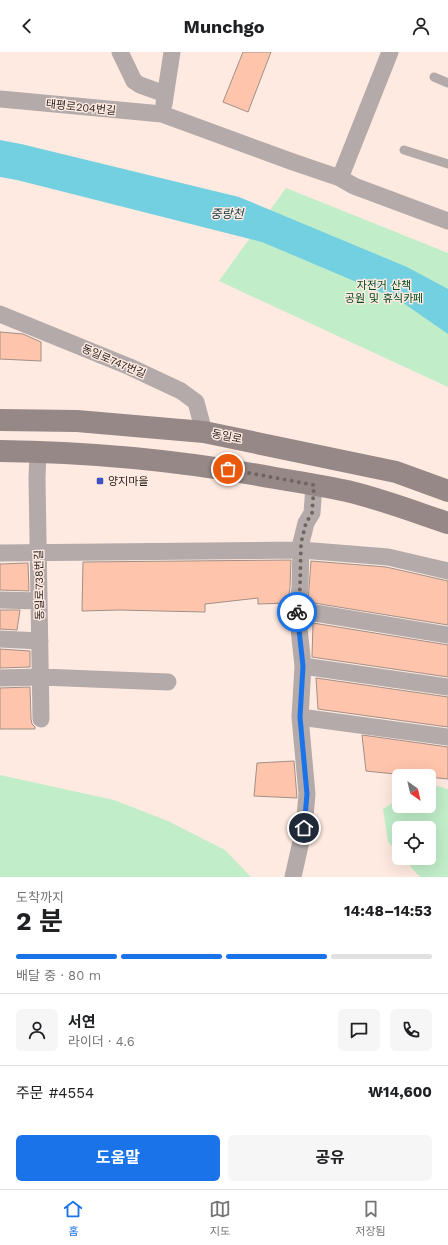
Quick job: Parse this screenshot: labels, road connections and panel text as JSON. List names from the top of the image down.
{
  "streets": {
    "street": [
      "태평로204번길",
      "동일로747번길",
      "동일로",
      "동일로738번길"
    ]
  },
  "crossings": [
    ["동일로747번길", "동일로"]
  ],
  "water": ["중랑천"],
  "parks": ["자전거 산책 공원 및 휴식카페"],
  "places": {
    "transit": ["양지마을"]
  },
  "north": "bottom right",
  "page": {
    "header": "Munchgo",
    "heading": ["2 분", "도착까지", "14:48–14:53"],
    "panel": [
      "서연",
      "라이더 · 4.6",
      "주문 #4554",
      "₩14,600"
    ],
    "bar": "배달 중 · 80 m",
    "buttons": ["도움말", "공유"],
    "tabs": ["홈", "지도", "저장됨"]
  }
}
